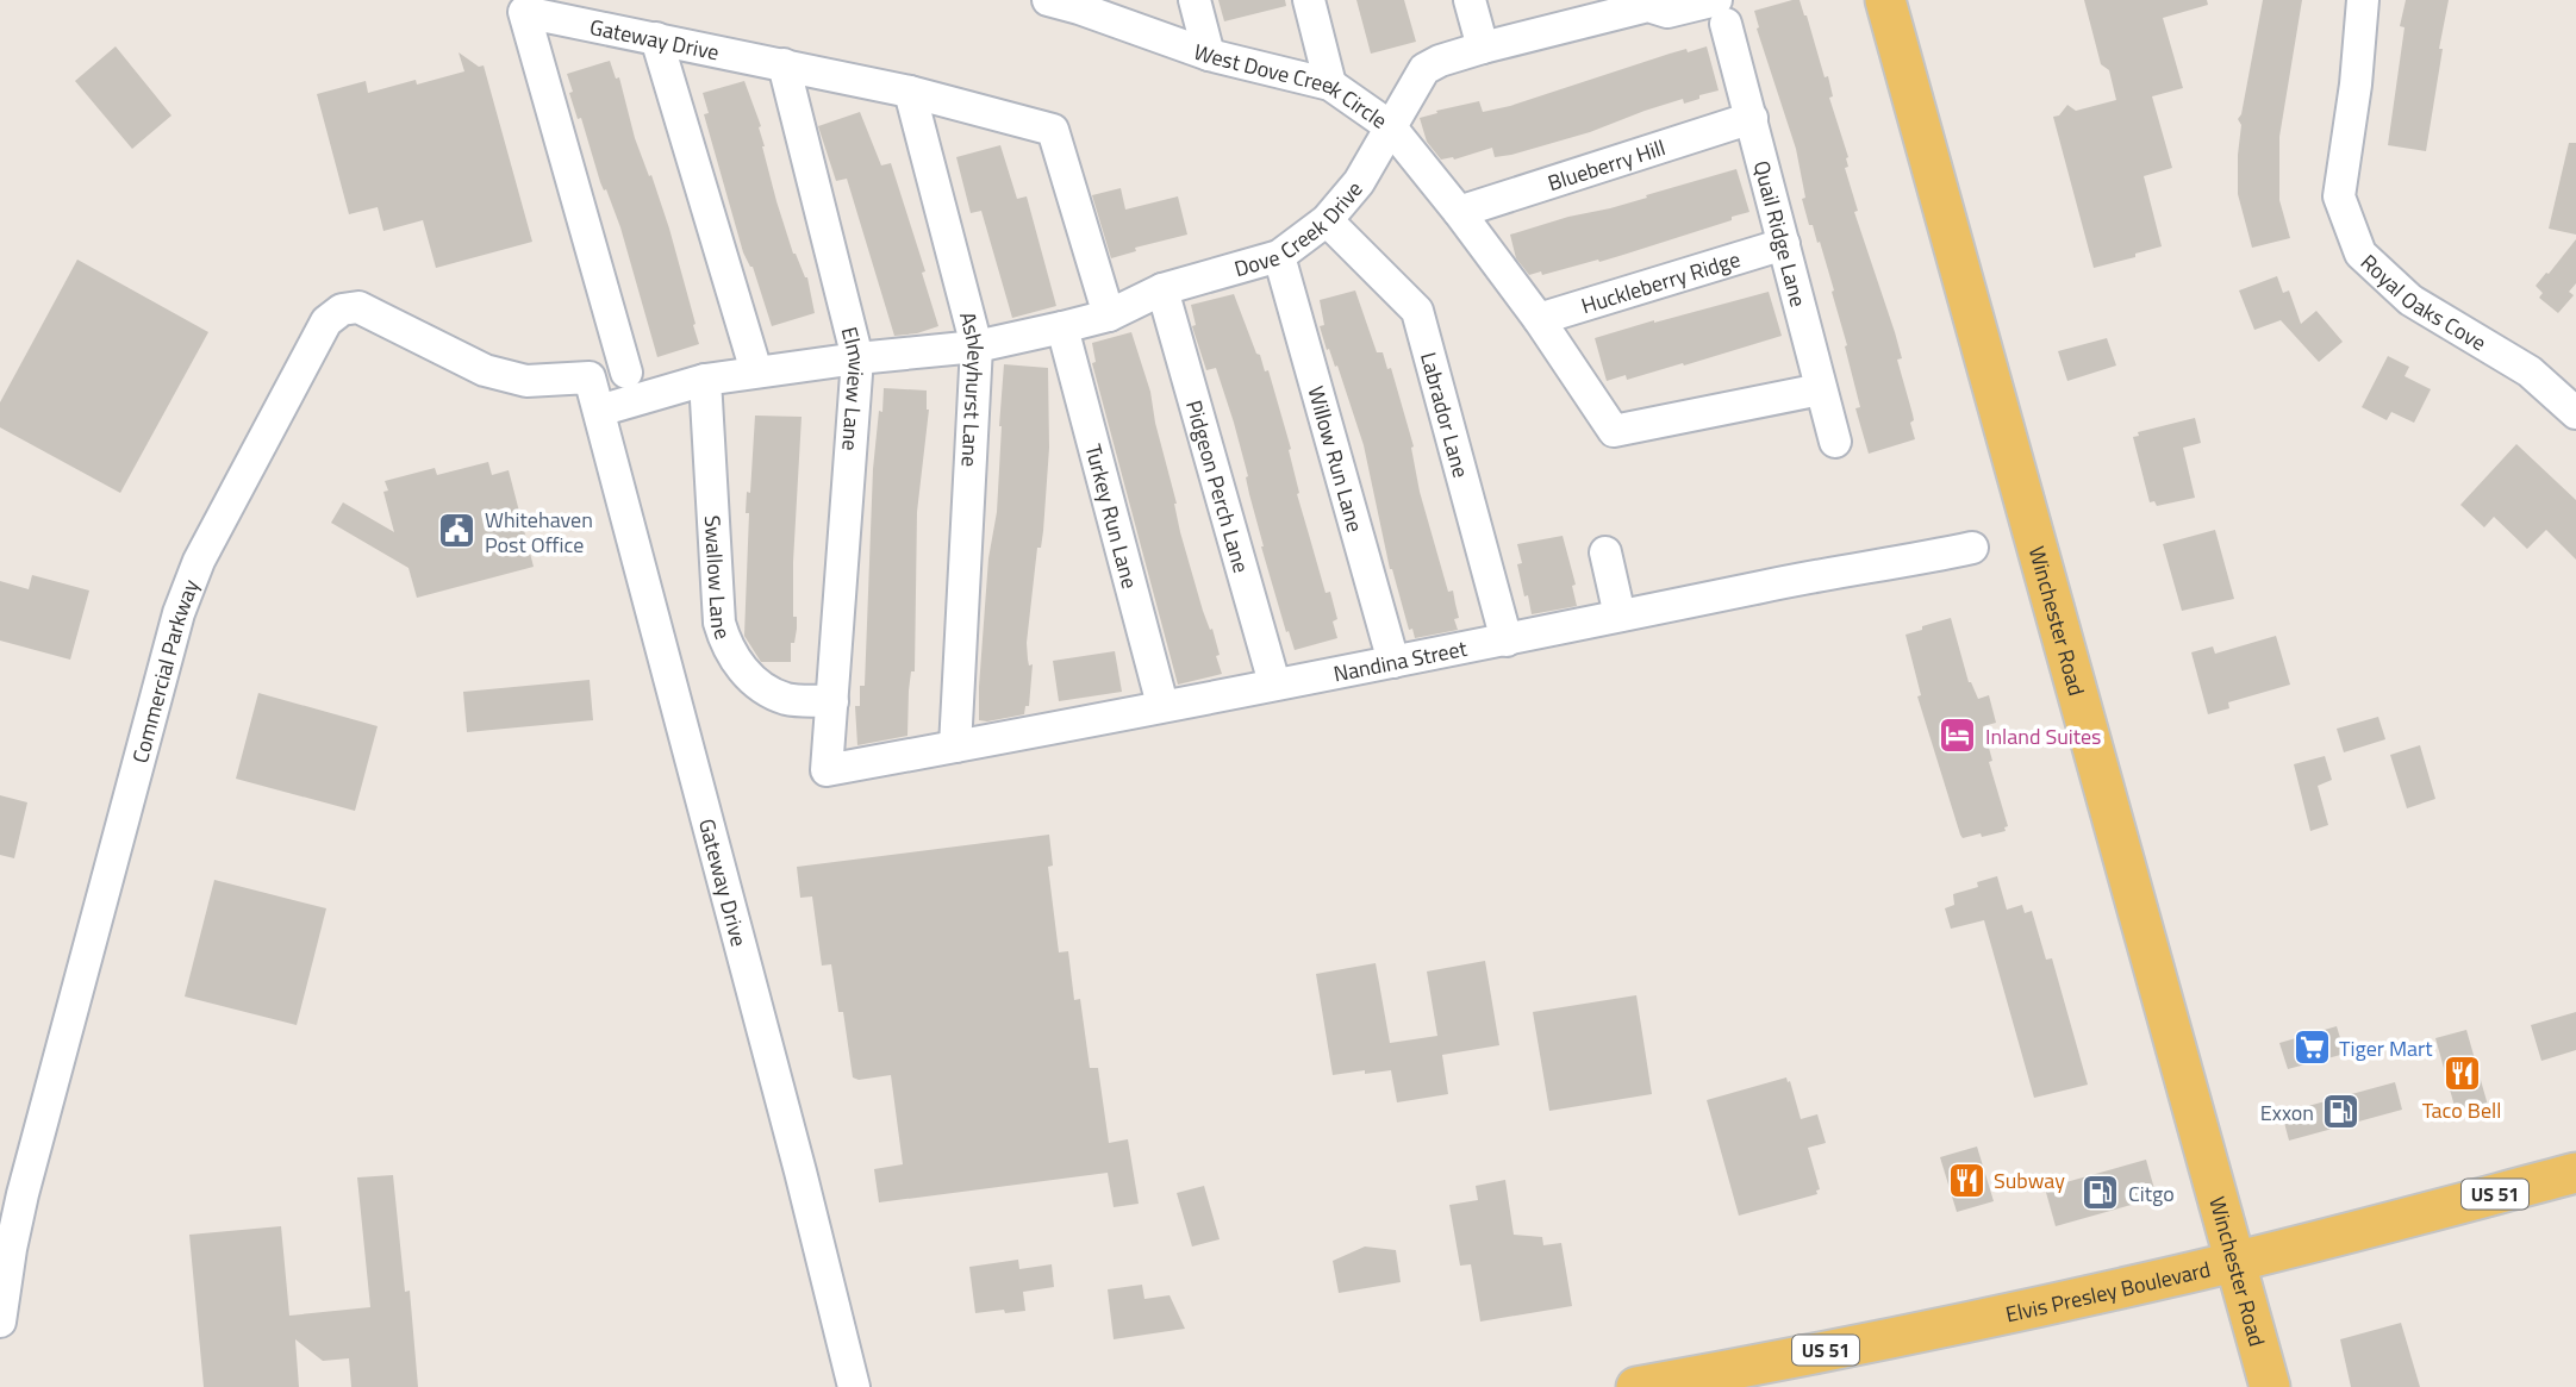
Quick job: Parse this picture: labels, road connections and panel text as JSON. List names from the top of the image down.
{
  "streets": {
    "main road": ["Winchester Road", "US 51", "Elvis Presley Boulevard"],
    "street": [
      "Gateway Drive",
      "West Dove Creek Circle",
      "Blueberry Hill",
      "Dove Creek Drive",
      "Quail Ridge Lane",
      "Huckleberry Ridge",
      "Royal Oaks Cove",
      "Elmview Lane",
      "Ashleyhurst Lane",
      "Labrador Lane",
      "Willow Run Lane",
      "Pidgeon Perch Lane",
      "Turkey Run Lane",
      "Swallow Lane",
      "Nandina Street",
      "Commercial Parkway"
    ]
  },
  "crossings": [
    ["Gateway Drive", "Dove Creek Drive"],
    ["Gateway Drive", "Elmview Lane"],
    ["Gateway Drive", "Ashleyhurst Lane"],
    ["Gateway Drive", "Commercial Parkway"],
    ["West Dove Creek Circle", "Dove Creek Drive"],
    ["West Dove Creek Circle", "Quail Ridge Lane"],
    ["Blueberry Hill", "Quail Ridge Lane"],
    ["Dove Creek Drive", "Elmview Lane"],
    ["Dove Creek Drive", "Ashleyhurst Lane"],
    ["Dove Creek Drive", "Labrador Lane"],
    ["Dove Creek Drive", "Willow Run Lane"],
    ["Dove Creek Drive", "Pidgeon Perch Lane"],
    ["Dove Creek Drive", "Turkey Run Lane"],
    ["Dove Creek Drive", "Swallow Lane"],
    ["Quail Ridge Lane", "Huckleberry Ridge"],
    ["Elmview Lane", "Swallow Lane"],
    ["Elmview Lane", "Nandina Street"],
    ["Ashleyhurst Lane", "Nandina Street"],
    ["Labrador Lane", "Nandina Street"],
    ["Willow Run Lane", "Nandina Street"],
    ["Pidgeon Perch Lane", "Nandina Street"],
    ["Turkey Run Lane", "Nandina Street"],
    ["Winchester Road", "Elvis Presley Boulevard"]
  ],
  "places": {
    "public building": ["Whitehaven Post Office"],
    "hotel": ["Inland Suites"],
    "supermarket": ["Tiger Mart"],
    "restaurant": ["Taco Bell", "Subway"],
    "fuel station": ["Exxon", "Citgo"]
  }
}
